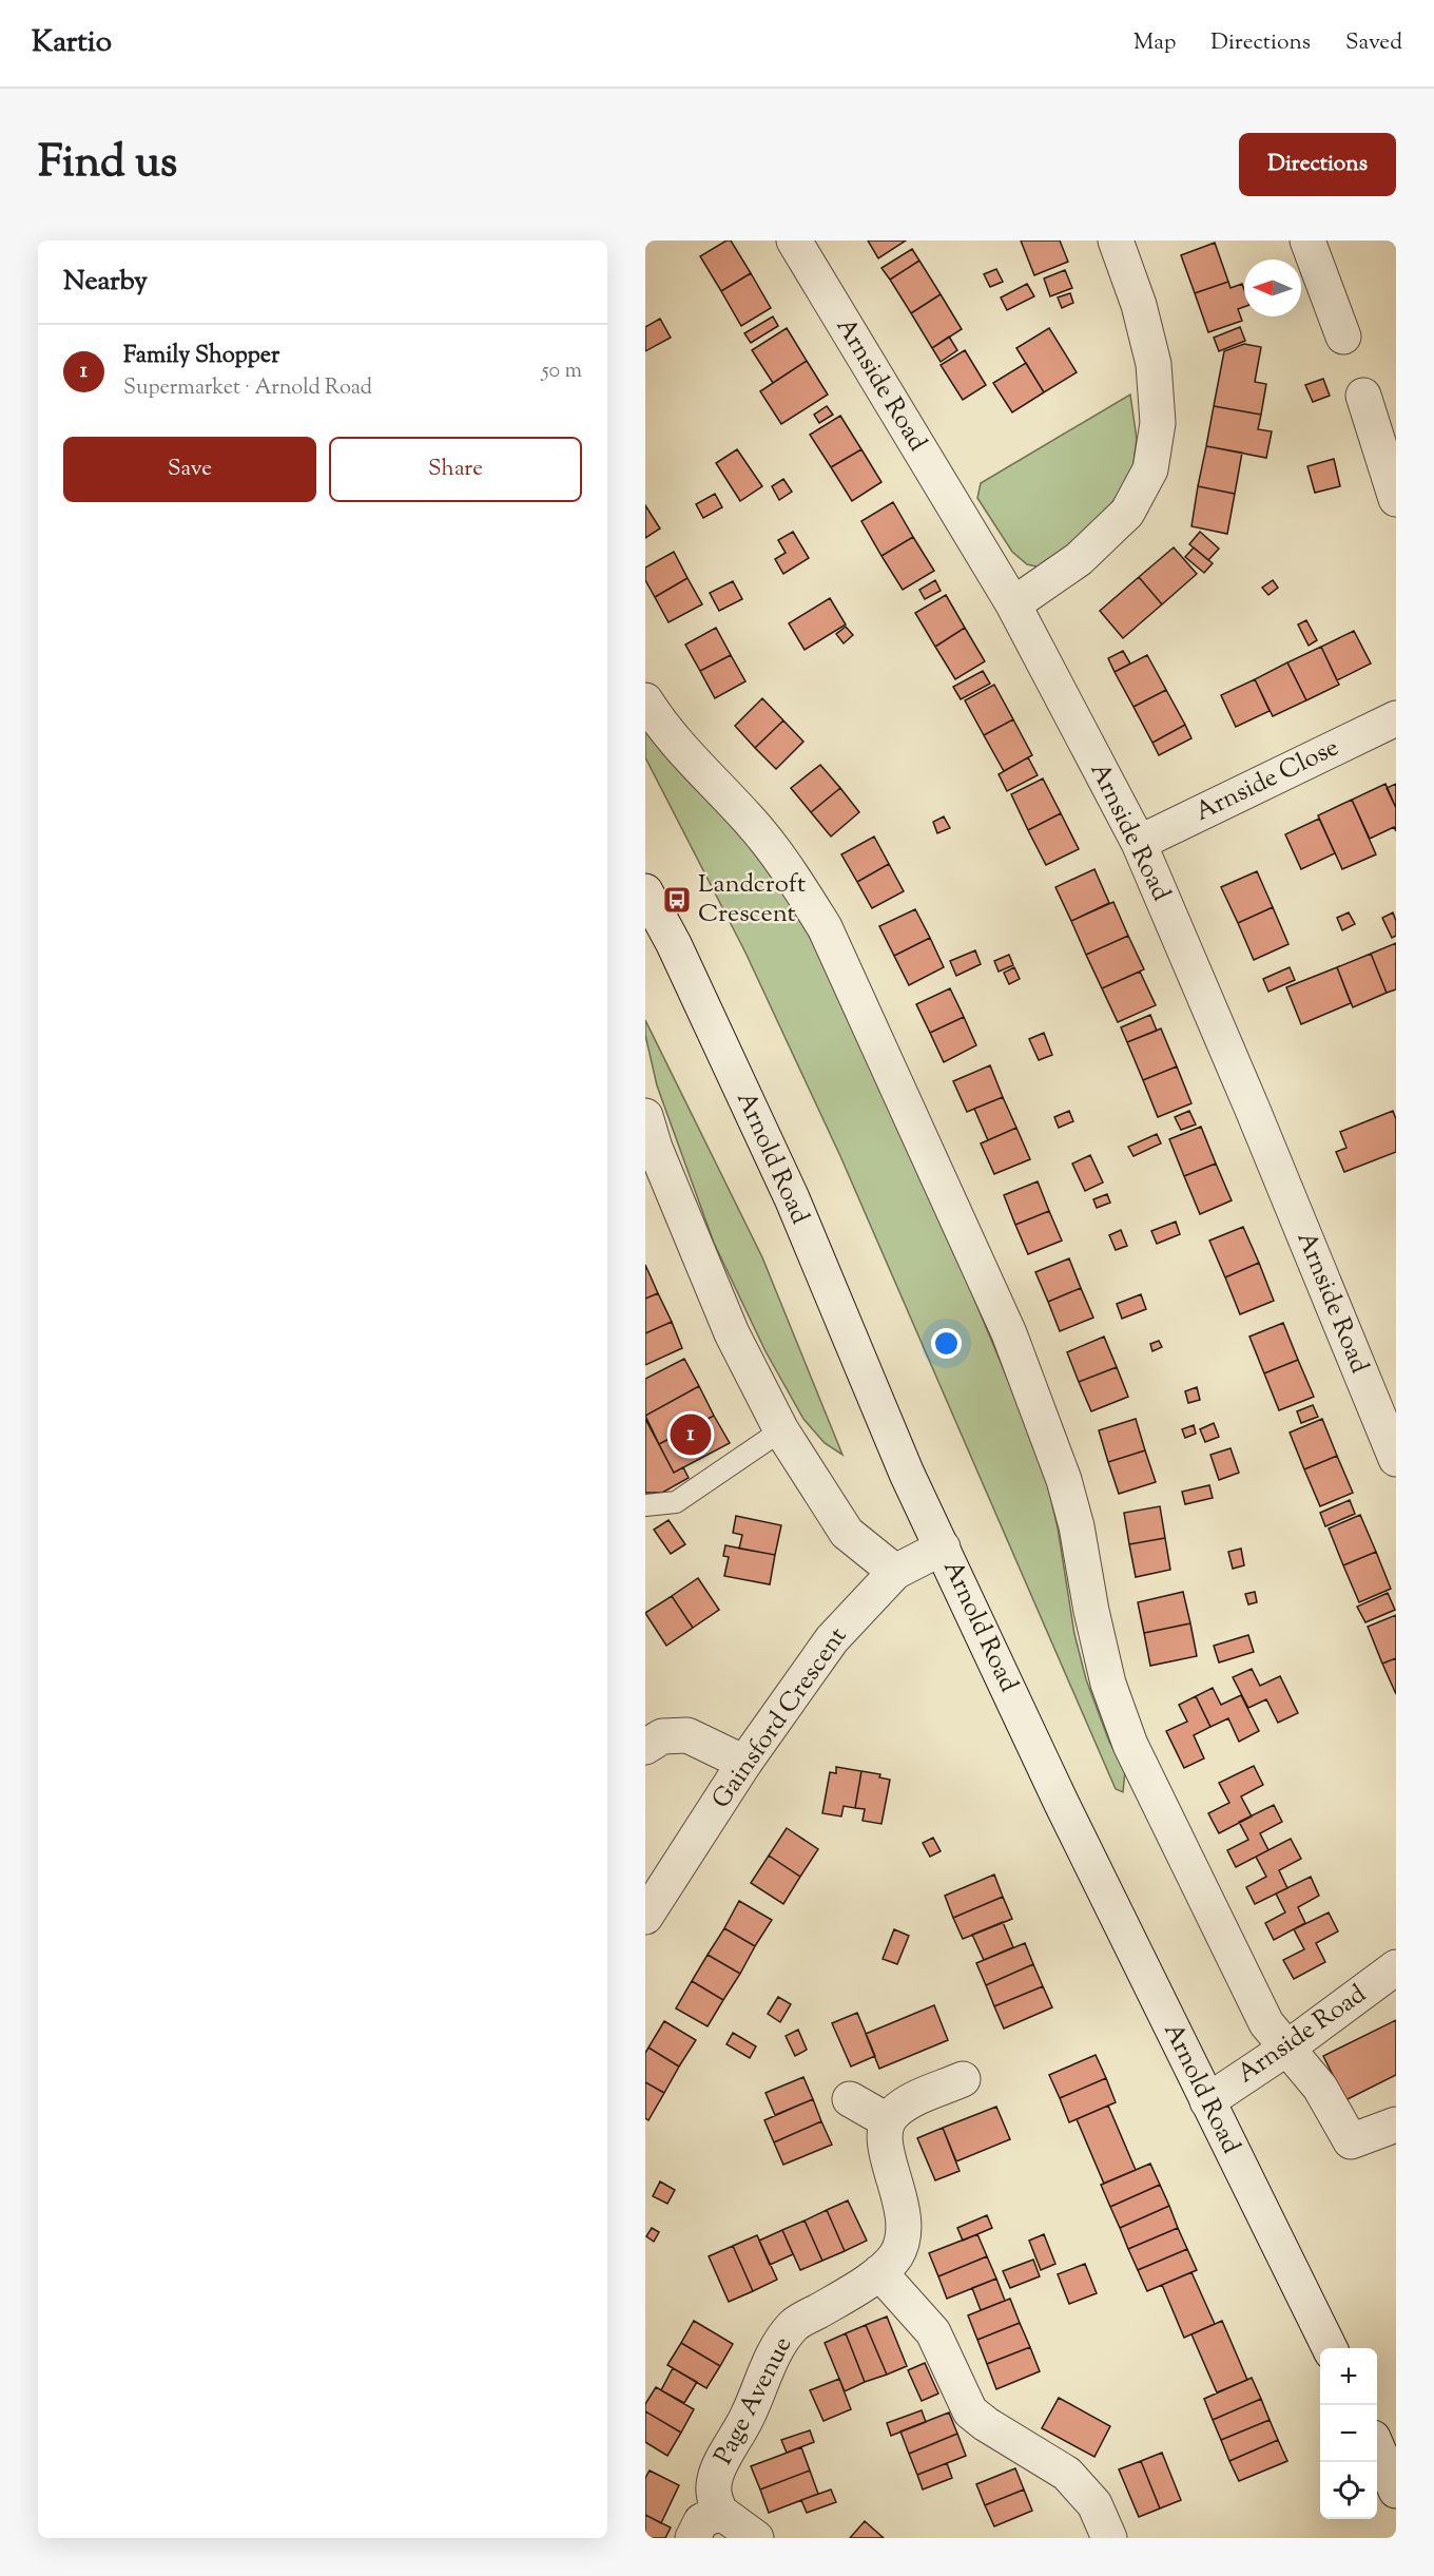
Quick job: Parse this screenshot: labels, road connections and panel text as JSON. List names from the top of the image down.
{
  "streets": {
    "street": [
      "Arnside Road",
      "Arnside Close",
      "Arnold Road",
      "Gainsford Crescent",
      "Page Avenue"
    ]
  },
  "crossings": [
    ["Arnside Road", "Arnside Close"],
    ["Arnside Road", "Arnold Road"],
    ["Arnold Road", "Gainsford Crescent"]
  ],
  "places": {
    "bus stop": ["Landcroft Crescent"]
  },
  "north": "left",
  "page": {
    "header": "Kartio",
    "nav": ["Map", "Directions", "Saved"],
    "title": "Find us",
    "buttons": [
      "Directions",
      ["Save", "Share"]
    ],
    "heading": "Nearby",
    "list": [
      {
        "mark": "1",
        "name": "Family Shopper",
        "note": "Supermarket · Arnold Road",
        "value": "50 m"
      }
    ],
    "pins": "1",
    "map_buttons": ["+", "−"]
  }
}
